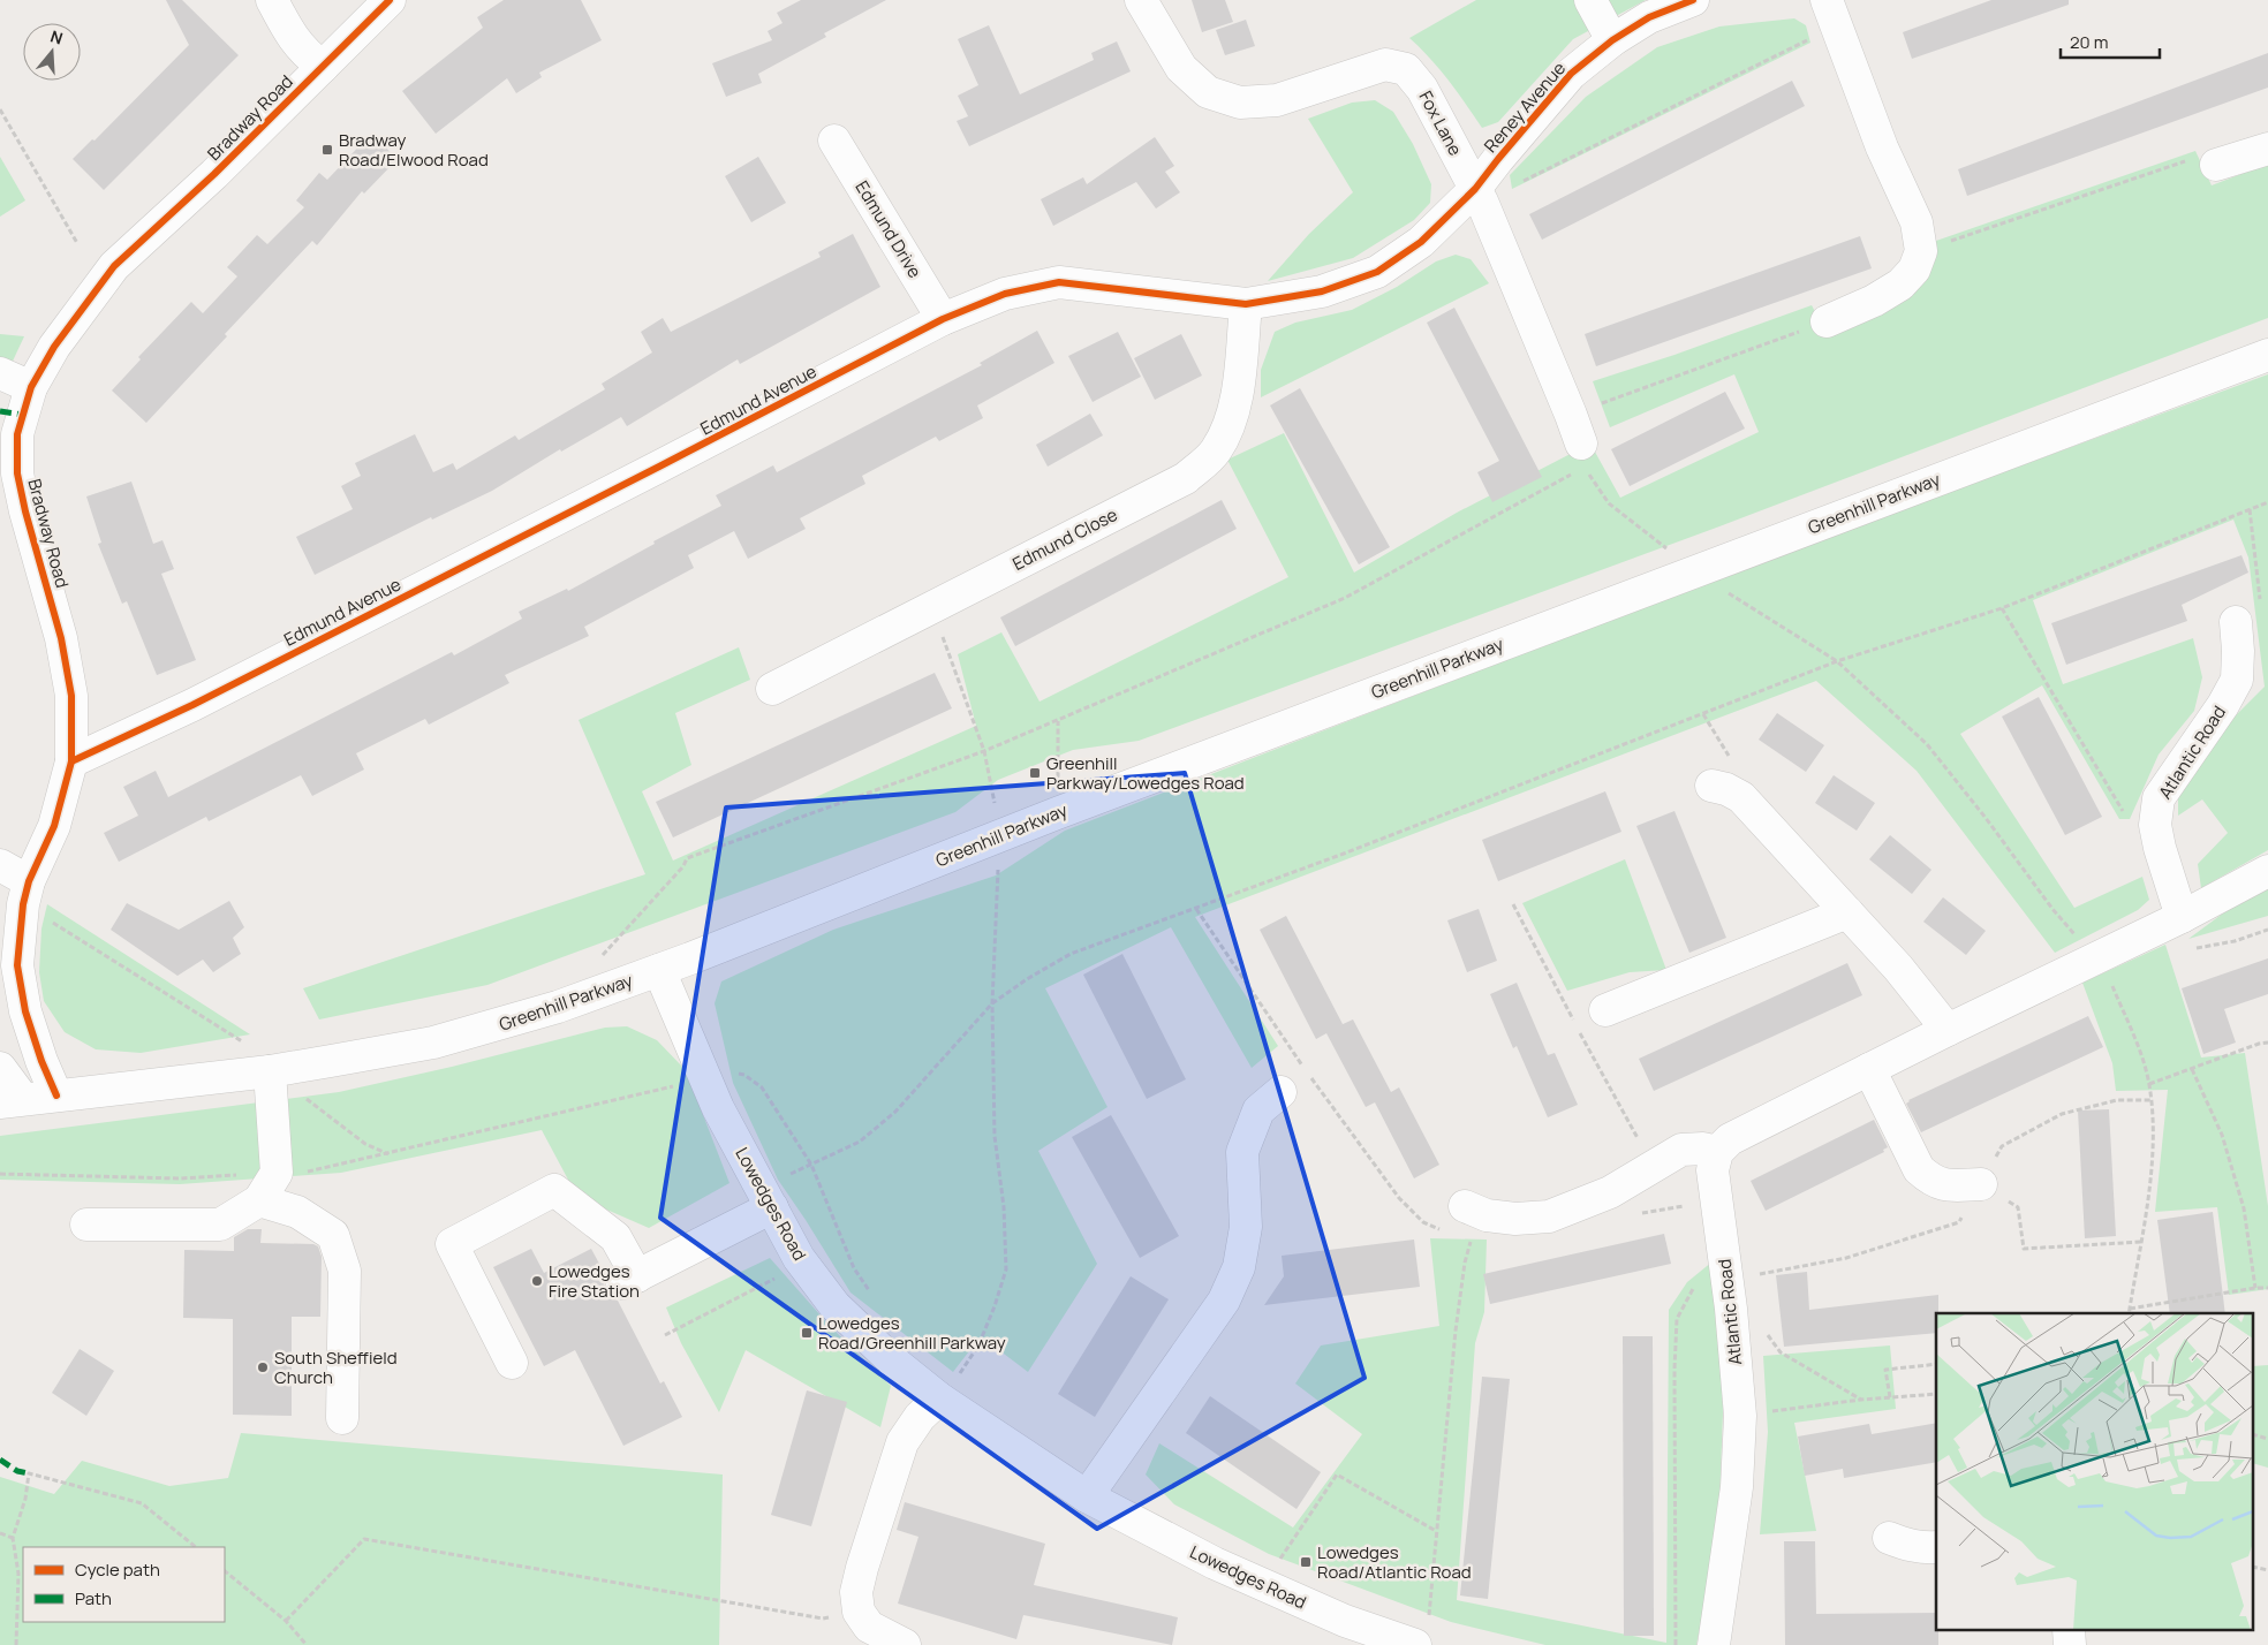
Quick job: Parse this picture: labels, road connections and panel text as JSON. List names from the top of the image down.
{
  "streets": {
    "street": [
      "Reney Avenue",
      "Bradway Road",
      "Fox Lane",
      "Edmund Drive",
      "Edmund Avenue",
      "Greenhill Parkway",
      "Edmund Close",
      "Atlantic Road",
      "Lowedges Road"
    ]
  },
  "crossings": [
    ["Reney Avenue", "Fox Lane"],
    ["Reney Avenue", "Edmund Avenue"],
    ["Bradway Road", "Edmund Avenue"],
    ["Bradway Road", "Greenhill Parkway"],
    ["Fox Lane", "Edmund Avenue"],
    ["Edmund Drive", "Edmund Avenue"],
    ["Edmund Avenue", "Edmund Close"],
    ["Greenhill Parkway", "Lowedges Road"]
  ],
  "places": {
    "transit": [
      "Bradway Road/Elwood Road",
      "Greenhill Parkway/Lowedges Road",
      "Lowedges Road/Greenhill Parkway",
      "Lowedges Road/Atlantic Road"
    ],
    "other": ["Lowedges Fire Station", "South Sheffield Church"]
  },
  "legend": ["Cycle path", "Path"],
  "scale_bar": "20 m",
  "north": "top"
}
